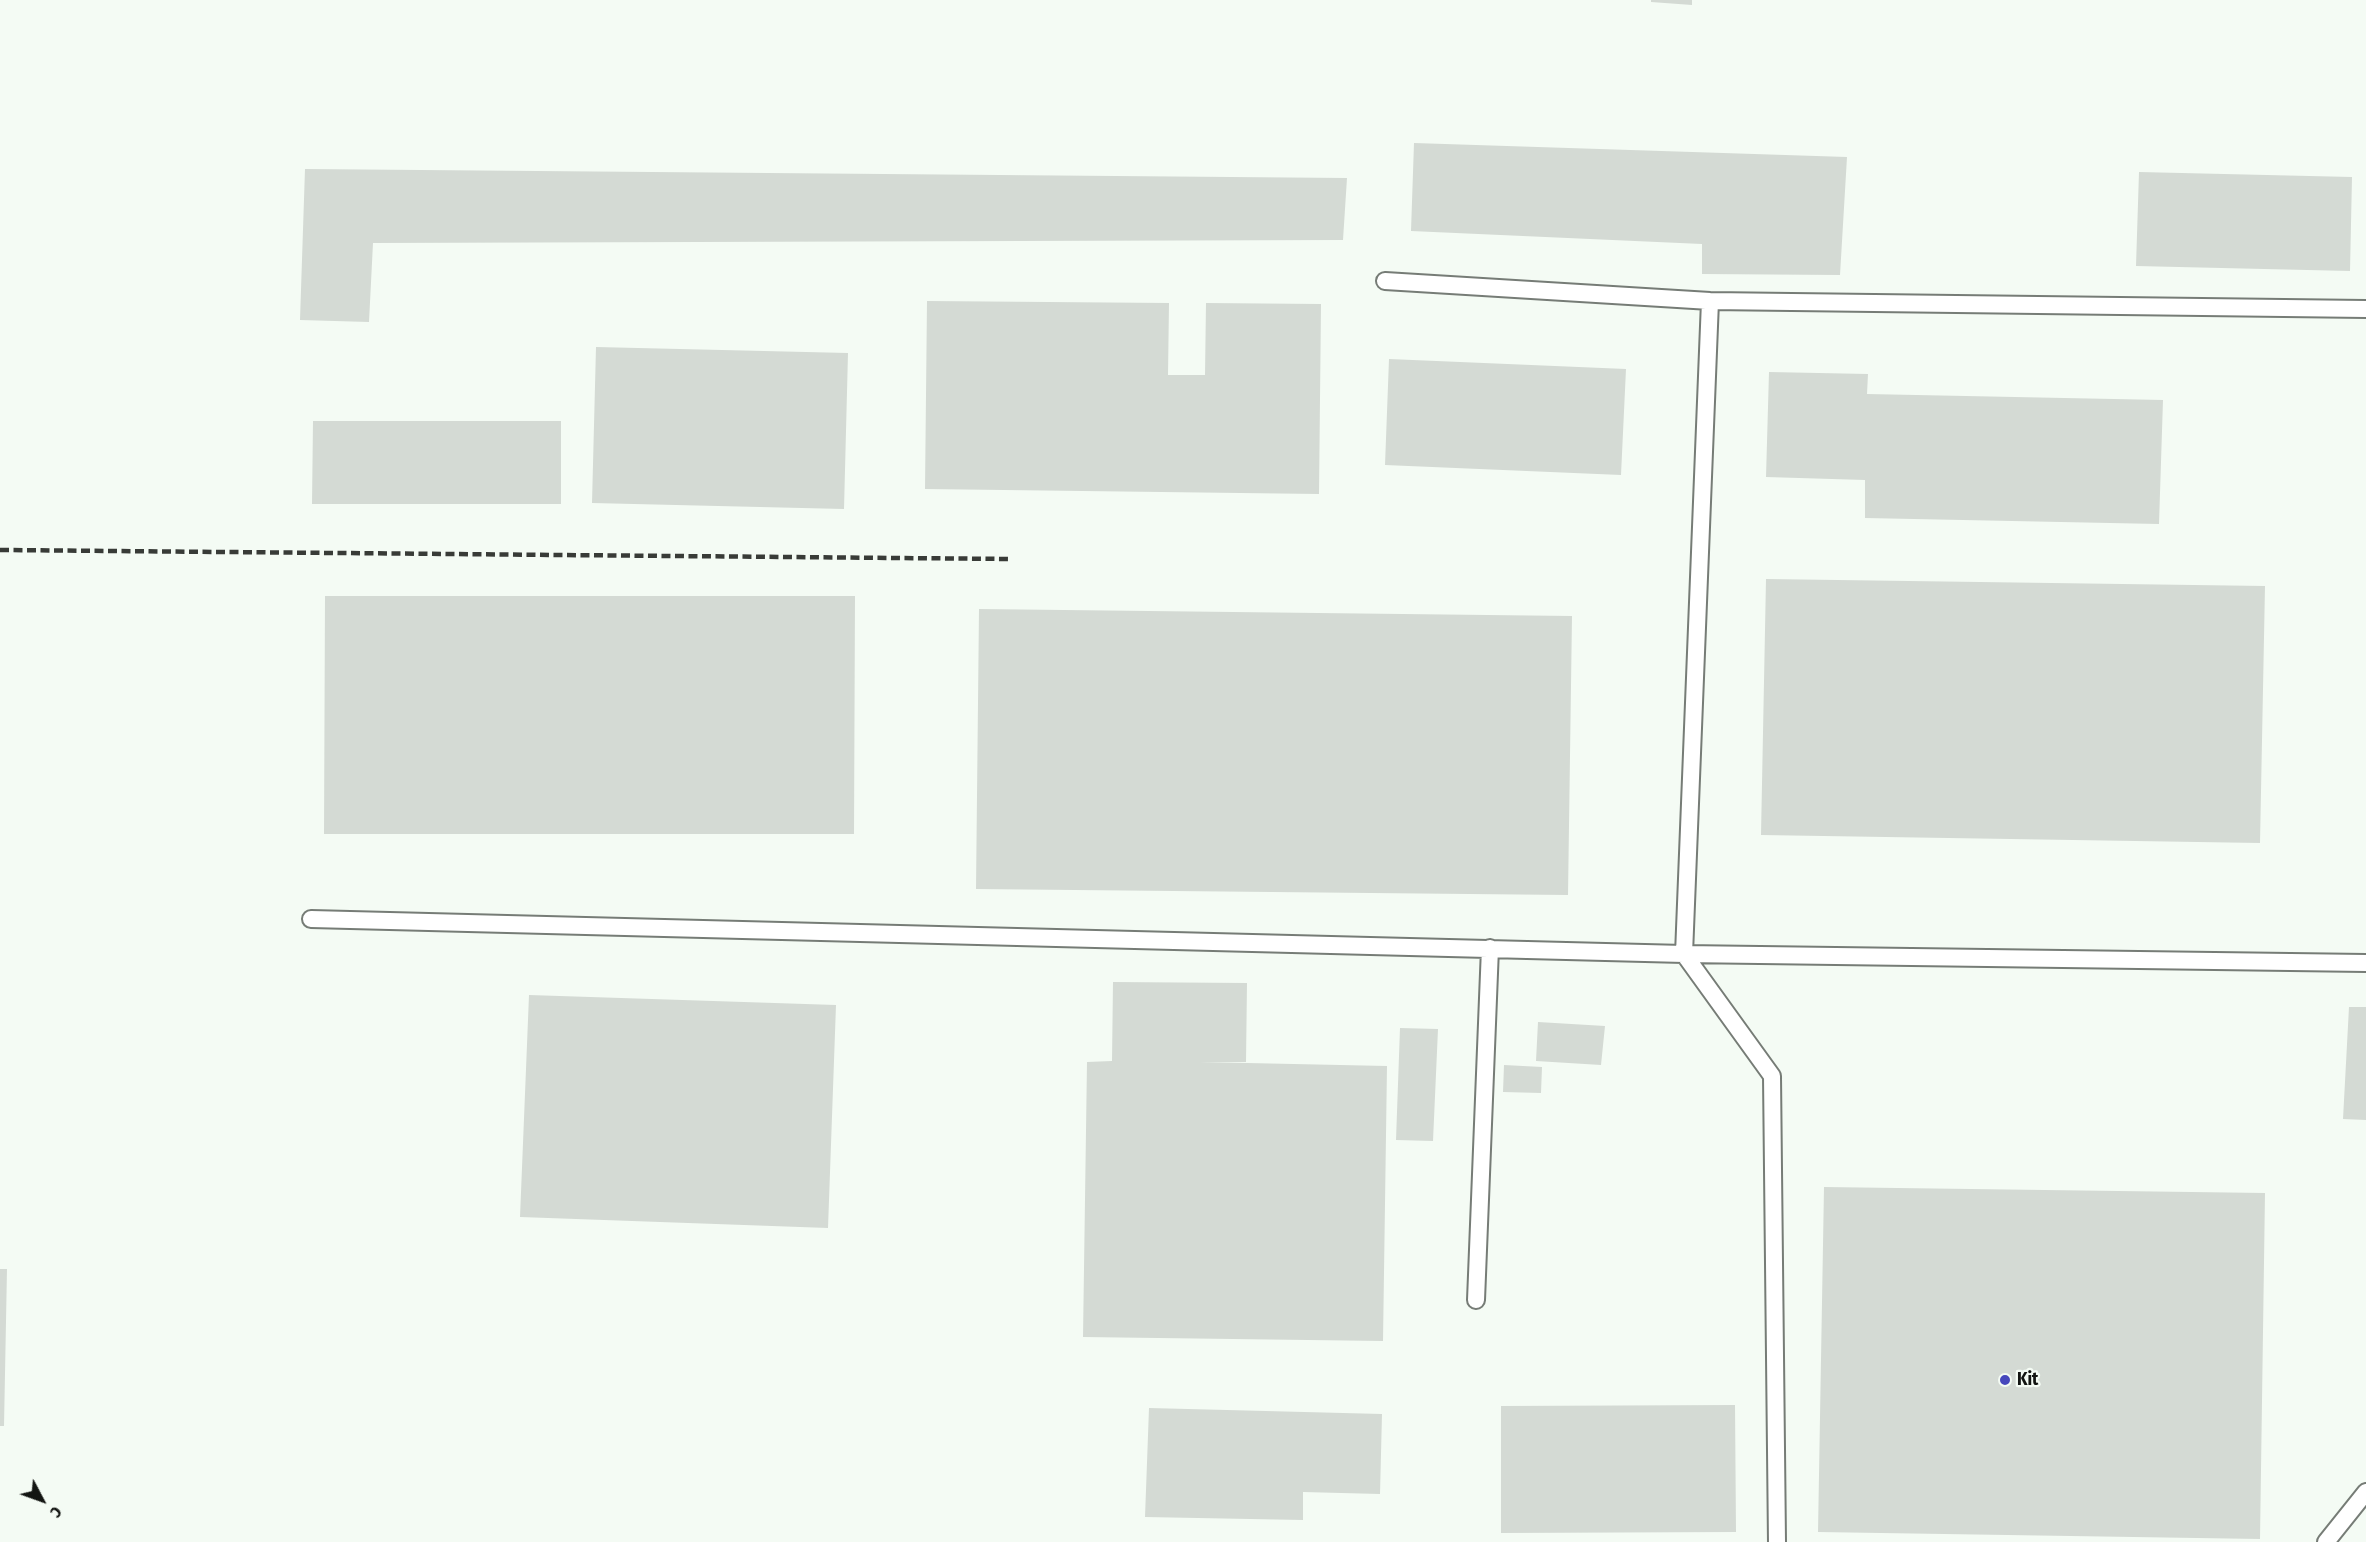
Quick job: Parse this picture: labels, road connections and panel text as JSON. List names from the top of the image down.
{
  "places": ["Kit"],
  "north": "bottom right"
}
